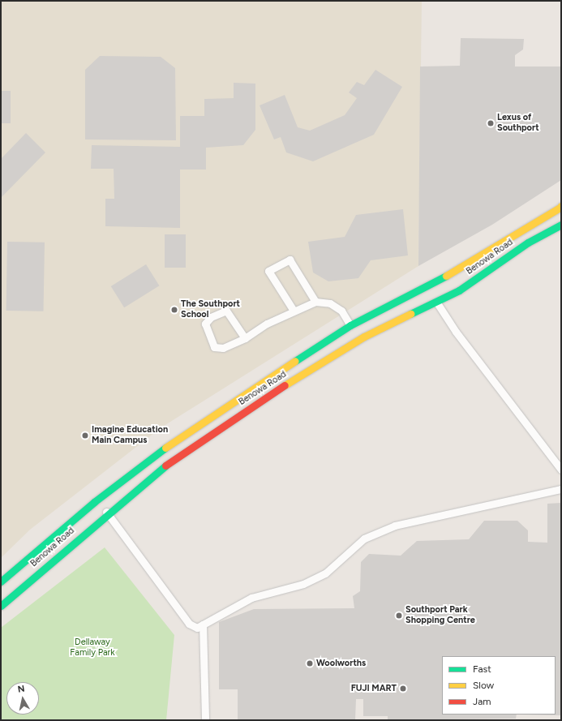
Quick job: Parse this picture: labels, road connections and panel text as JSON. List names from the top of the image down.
{
  "streets": {
    "main road": ["Benowa Road"]
  },
  "parks": ["Dellaway Family Park"],
  "places": [
    "Lexus of Southport",
    "The Southport School",
    "Imagine Education Main Campus",
    "Southport Park Shopping Centre",
    "Woolworths",
    "FUJI MART"
  ],
  "legend": ["Fast", "Slow", "Jam"],
  "north": "top"
}
